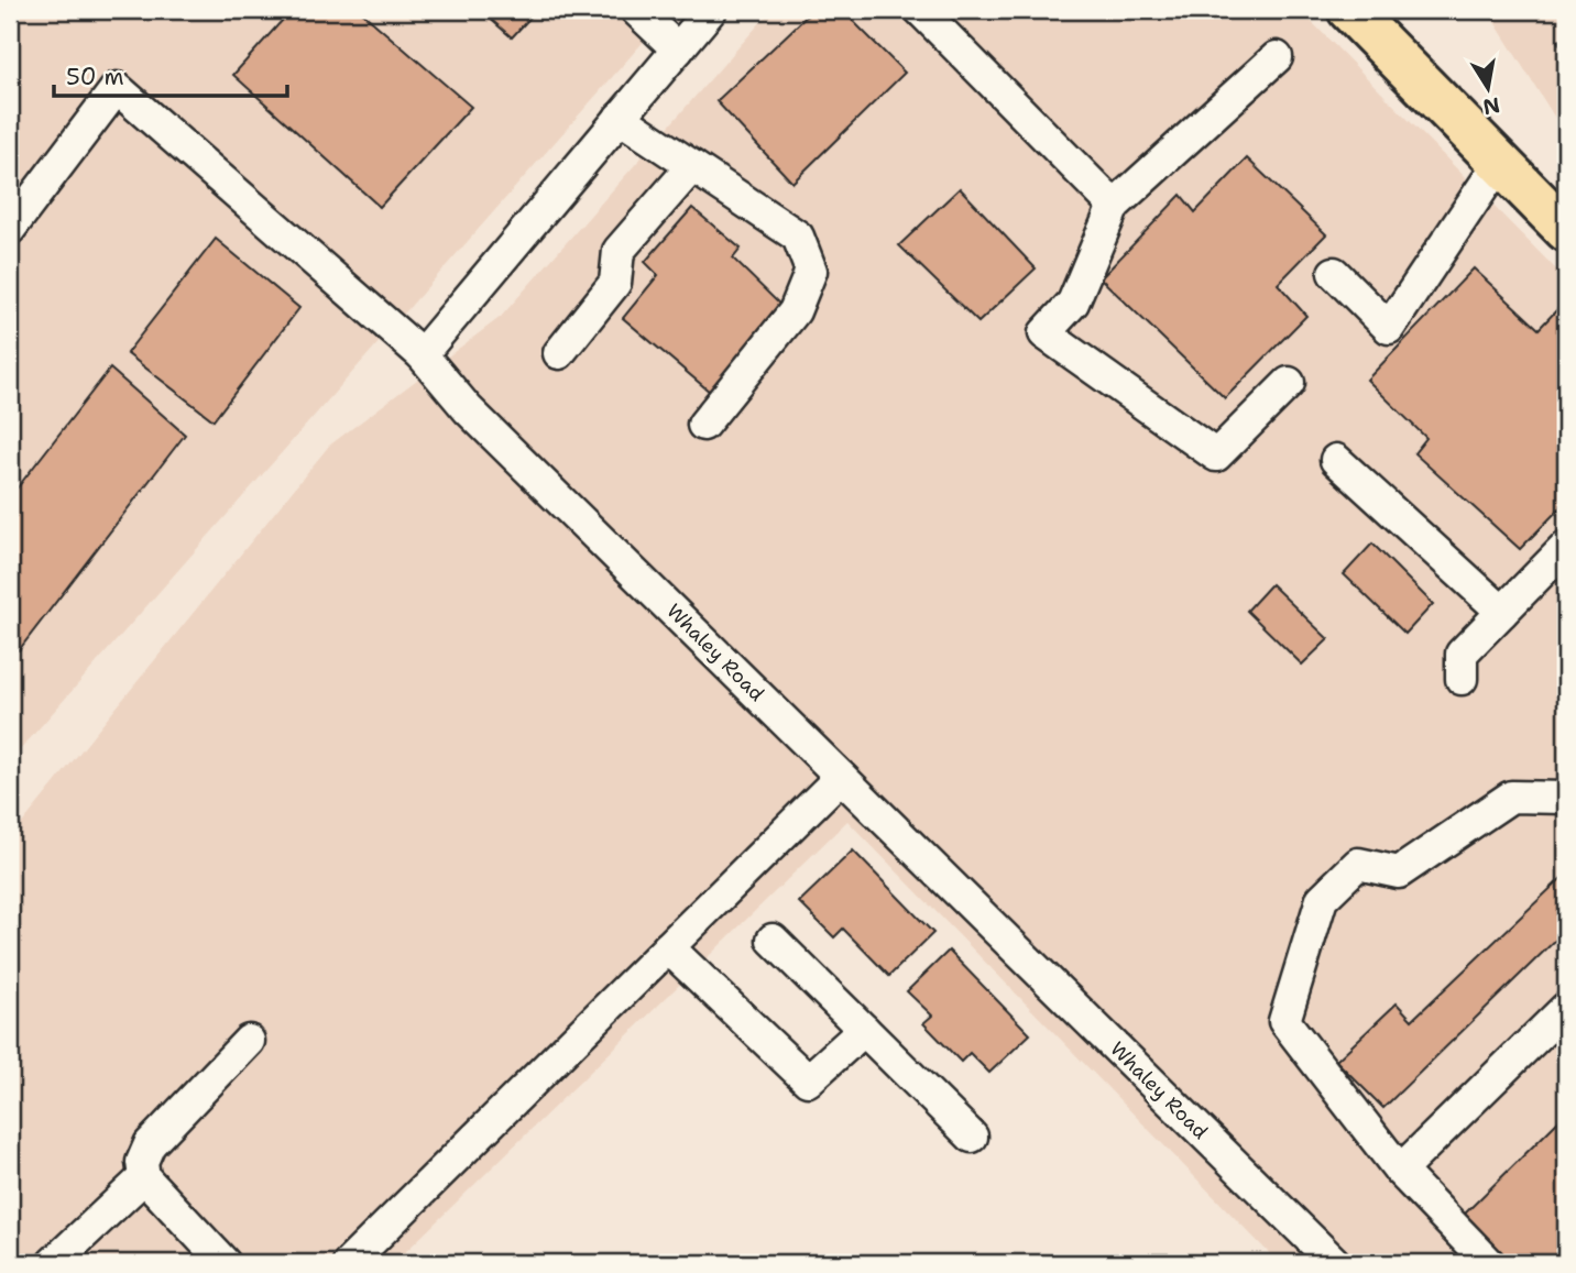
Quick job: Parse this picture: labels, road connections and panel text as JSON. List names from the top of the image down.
{
  "streets": {
    "street": ["Whaley Road"]
  },
  "scale_bar": "50 m",
  "north": "bottom"
}
